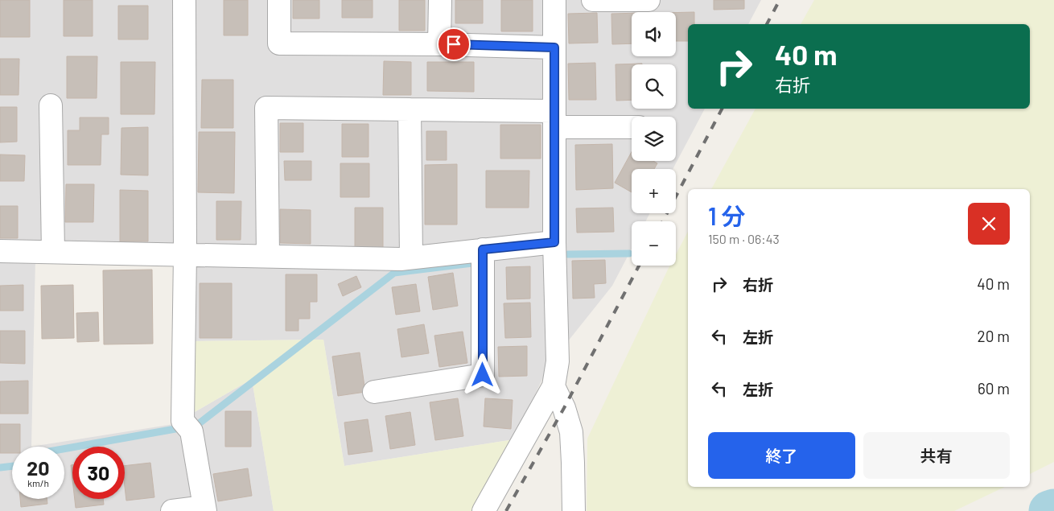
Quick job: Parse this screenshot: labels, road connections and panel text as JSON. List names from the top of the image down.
{
  "page": {
    "map_buttons": ["+", "−"],
    "turn": ["40 m", "右折"],
    "heading": ["1 分", "150 m · 06:43"],
    "list": [
      {
        "name": "右折",
        "value": "40 m"
      },
      {
        "name": "左折",
        "value": "20 m"
      },
      {
        "name": "左折",
        "value": "60 m"
      }
    ],
    "buttons": ["終了", "共有"],
    "speed": "20 km/h",
    "limit": "30"
  }
}
